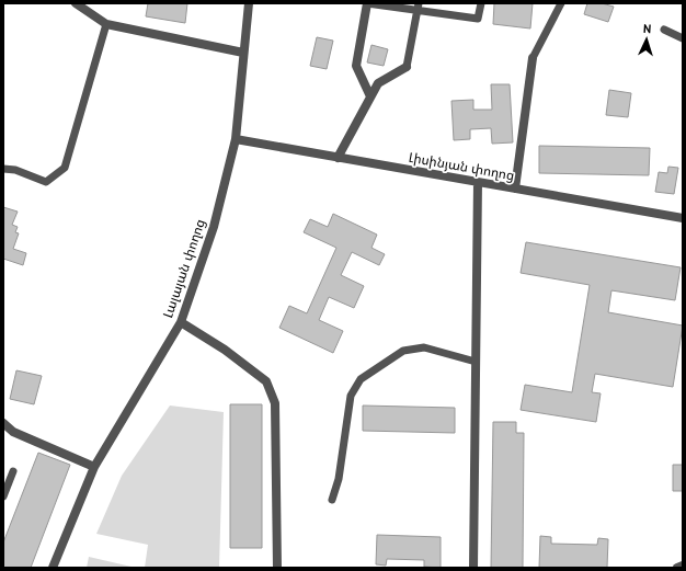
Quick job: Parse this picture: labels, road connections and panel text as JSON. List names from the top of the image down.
{
  "streets": {
    "street": ["Լիսինյան փողոց", "Լալայան փողոց"]
  },
  "crossings": [
    ["Լիսինյան փողոց", "Լալայան փողոց"]
  ],
  "north": "top"
}
